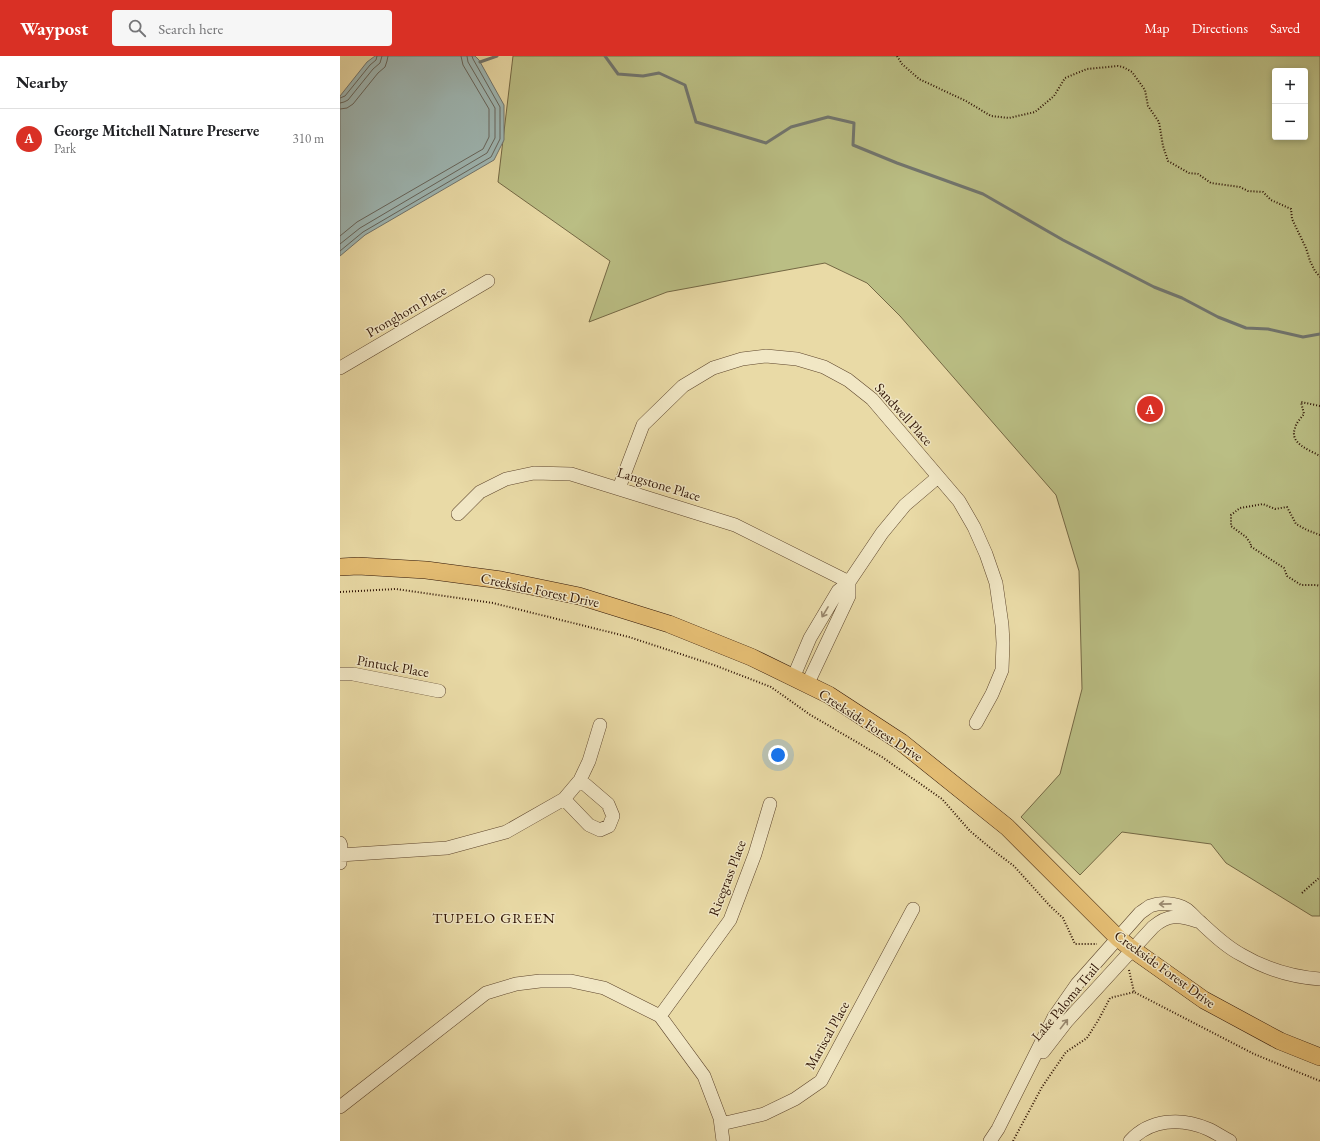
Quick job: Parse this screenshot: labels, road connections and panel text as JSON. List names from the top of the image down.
{
  "streets": {
    "main road": ["Creekside Forest Drive"],
    "street": [
      "Pronghorn Place",
      "Sandwell Place",
      "Langstone Place",
      "Pintuck Place",
      "Ricegrass Place",
      "Lake Paloma Trail",
      "Mariscal Place"
    ]
  },
  "crossings": [
    ["Sandwell Place", "Langstone Place"],
    ["Creekside Forest Drive", "Lake Paloma Trail"]
  ],
  "districts": ["TUPELO GREEN"],
  "page": {
    "header": "Waypost",
    "search": "Search here",
    "nav": ["Map", "Directions", "Saved"],
    "heading": "Nearby",
    "map_buttons": ["+", "−"],
    "list": [
      {
        "mark": "A",
        "name": "George Mitchell Nature Preserve",
        "note": "Park",
        "value": "310 m"
      }
    ],
    "pins": "A"
  }
}
